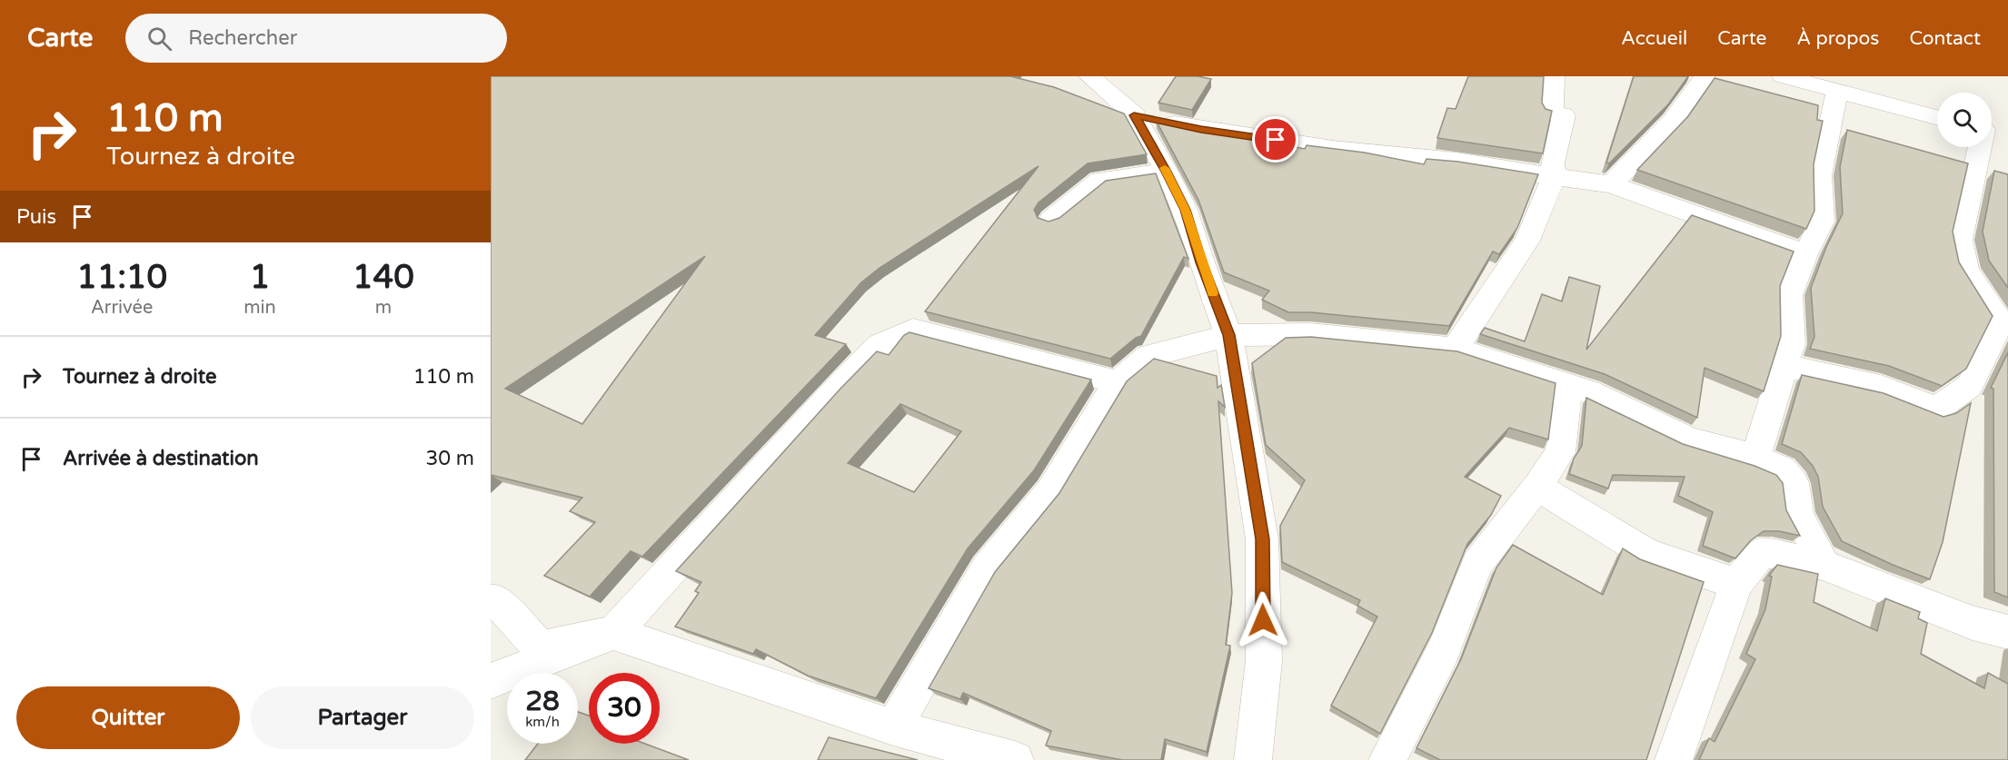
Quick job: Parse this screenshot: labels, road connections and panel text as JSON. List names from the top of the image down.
{
  "page": {
    "header": "Carte",
    "search": "Rechercher",
    "nav": [
      "Accueil",
      "Carte",
      "À propos",
      "Contact"
    ],
    "turn": ["110 m", "Tournez à droite"],
    "then": "Puis",
    "eta": [
      "11:10",
      "Arrivée",
      "1",
      "min",
      "140",
      "m"
    ],
    "list": [
      {
        "name": "Tournez à droite",
        "value": "110 m"
      },
      {
        "name": "Arrivée à destination",
        "value": "30 m"
      }
    ],
    "speed": "28 km/h",
    "limit": "30",
    "buttons": ["Quitter", "Partager"]
  }
}
